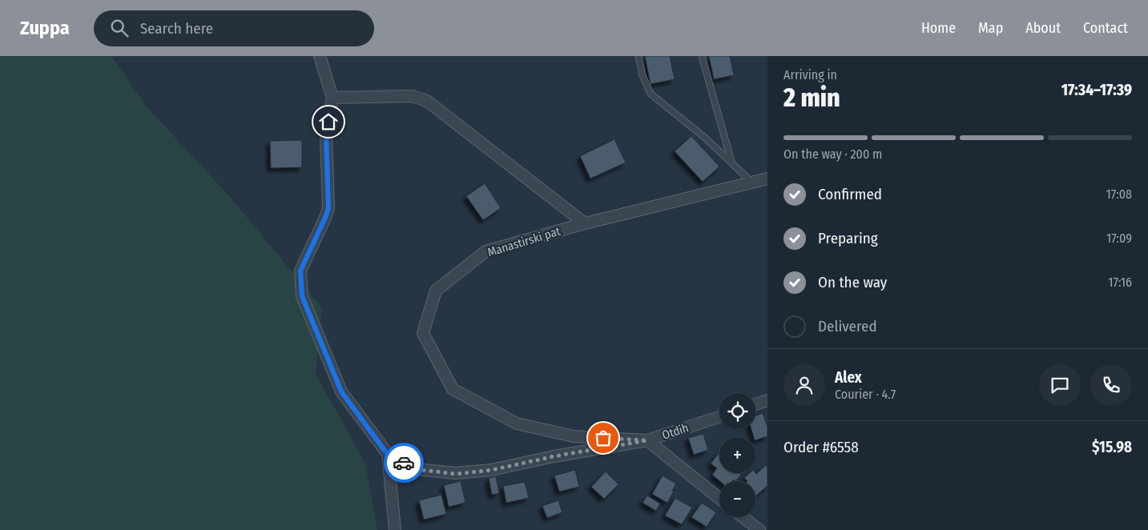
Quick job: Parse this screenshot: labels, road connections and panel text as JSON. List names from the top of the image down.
{
  "streets": {
    "street": ["Manastirski pat", "Otdih"]
  },
  "crossings": [
    ["Manastirski pat", "Otdih"]
  ],
  "page": {
    "header": "Zuppa",
    "search": "Search here",
    "nav": [
      "Home",
      "Map",
      "About",
      "Contact"
    ],
    "heading": ["2 min", "Arriving in", "17:34–17:39"],
    "panel": [
      "Alex",
      "Courier · 4.7",
      "Order #6558",
      "$15.98"
    ],
    "bar": "On the way · 200 m",
    "list": [
      ["Confirmed", "17:08"],
      ["Preparing", "17:09"],
      ["On the way", "17:16"],
      "Delivered"
    ],
    "map_buttons": ["+", "−"]
  }
}
